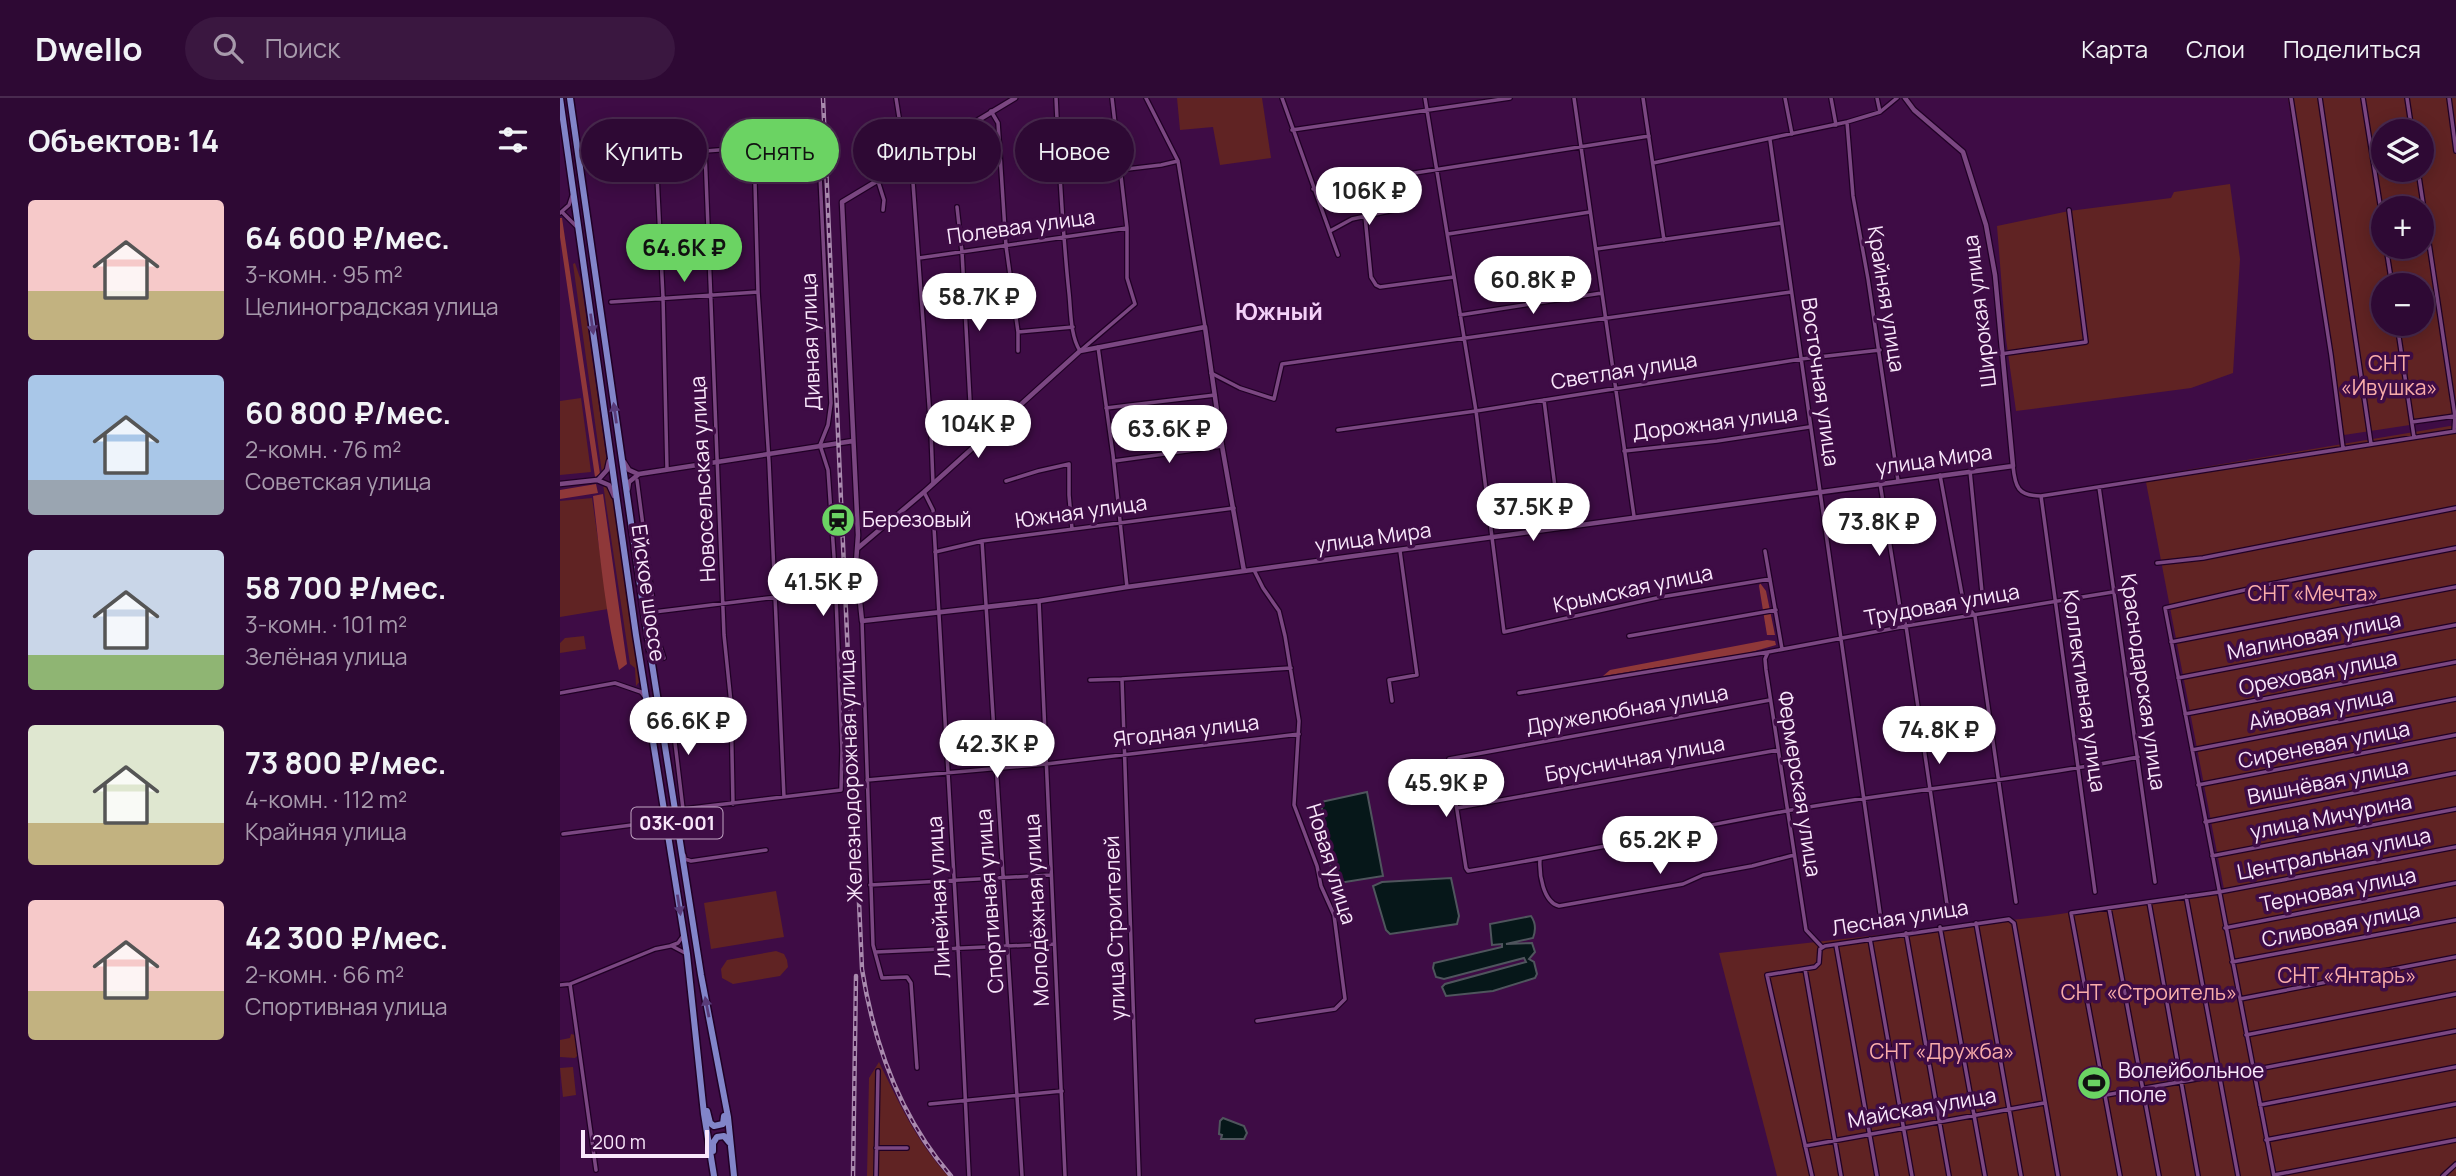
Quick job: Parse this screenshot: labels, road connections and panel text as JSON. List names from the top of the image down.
{
  "streets": {
    "main road": ["Ейское шоссе", "03К-001"],
    "street": [
      "Полевая улица",
      "Крайняя улица",
      "Широкая улица",
      "Дивная улица",
      "Светлая улица",
      "Восточная улица",
      "Дорожная улица",
      "улица Мира",
      "Новосельская улица",
      "Южная улица",
      "Крымская улица",
      "Трудовая улица",
      "Малиновая улица",
      "Ореховая улица",
      "Краснодарская улица",
      "Коллективная улица",
      "Айвовая улица",
      "Дружелюбная улица",
      "Ягодная улица",
      "Сиреневая улица",
      "Брусничная улица",
      "Железнодорожная улица",
      "Вишнёвая улица",
      "Фермерская улица",
      "улица Мичурина",
      "Центральная улица",
      "Новая улица",
      "Терновая улица",
      "Линейная улица",
      "Спортивная улица",
      "Молодёжная улица",
      "Лесная улица",
      "Сливовая улица",
      "улица Строителей",
      "Майская улица"
    ]
  },
  "crossings": [
    ["Крайняя улица", "Светлая улица"],
    ["Крайняя улица", "улица Мира"],
    ["Широкая улица", "улица Мира"],
    ["Светлая улица", "Восточная улица"],
    ["Восточная улица", "Дорожная улица"],
    ["Восточная улица", "улица Мира"],
    ["Восточная улица", "Трудовая улица"],
    ["улица Мира", "Крымская улица"],
    ["улица Мира", "Железнодорожная улица"],
    ["улица Мира", "Новая улица"],
    ["улица Мира", "Линейная улица"],
    ["улица Мира", "Спортивная улица"],
    ["улица Мира", "Молодёжная улица"],
    ["Южная улица", "Линейная улица"],
    ["Южная улица", "Спортивная улица"],
    ["Ейское шоссе", "03К-001"],
    ["Трудовая улица", "Краснодарская улица"],
    ["Трудовая улица", "Коллективная улица"],
    ["Трудовая улица", "Фермерская улица"],
    ["Дружелюбная улица", "Брусничная улица"],
    ["Дружелюбная улица", "Фермерская улица"],
    ["Ягодная улица", "Железнодорожная улица"],
    ["Ягодная улица", "Новая улица"],
    ["Ягодная улица", "Линейная улица"],
    ["Ягодная улица", "Спортивная улица"],
    ["Ягодная улица", "Молодёжная улица"],
    ["Ягодная улица", "улица Строителей"],
    ["Брусничная улица", "Фермерская улица"],
    ["Фермерская улица", "Лесная улица"],
    ["Лесная улица", "Майская улица"]
  ],
  "districts": ["Южный"],
  "parks": [
    "СНТ «Ивушка»",
    "СНТ «Мечта»",
    "СНТ «Янтарь»",
    "СНТ «Строитель»",
    "СНТ «Дружба»"
  ],
  "places": {
    "station": ["Березовый"],
    "sports": ["Волейбольное поле"]
  },
  "scale_bar": "200 m",
  "page": {
    "header": "Dwello",
    "search": "Поиск",
    "nav": ["Карта", "Слои", "Поделиться"],
    "heading": "Объектов: 14",
    "map_buttons": ["+", "−"],
    "chip": [
      "Купить",
      "Снять",
      "Фильтры",
      "Новое"
    ],
    "price": [
      "106K ₽",
      "64.6K ₽",
      "60.8K ₽",
      "58.7K ₽",
      "104K ₽",
      "63.6K ₽",
      "37.5K ₽",
      "73.8K ₽",
      "41.5K ₽",
      "66.6K ₽",
      "74.8K ₽",
      "42.3K ₽",
      "45.9K ₽",
      "65.2K ₽"
    ],
    "list": [
      {
        "name": "64 600 ₽/мес.",
        "note": "3-комн. · 95 m² · Целиноградская улица"
      },
      {
        "name": "60 800 ₽/мес.",
        "note": "2-комн. · 76 m² · Советская улица"
      },
      {
        "name": "58 700 ₽/мес.",
        "note": "3-комн. · 101 m² · Зелёная улица"
      },
      {
        "name": "73 800 ₽/мес.",
        "note": "4-комн. · 112 m² · Крайняя улица"
      },
      {
        "name": "42 300 ₽/мес.",
        "note": "2-комн. · 66 m² · Спортивная улица"
      }
    ],
    "scale": "200 m"
  }
}
